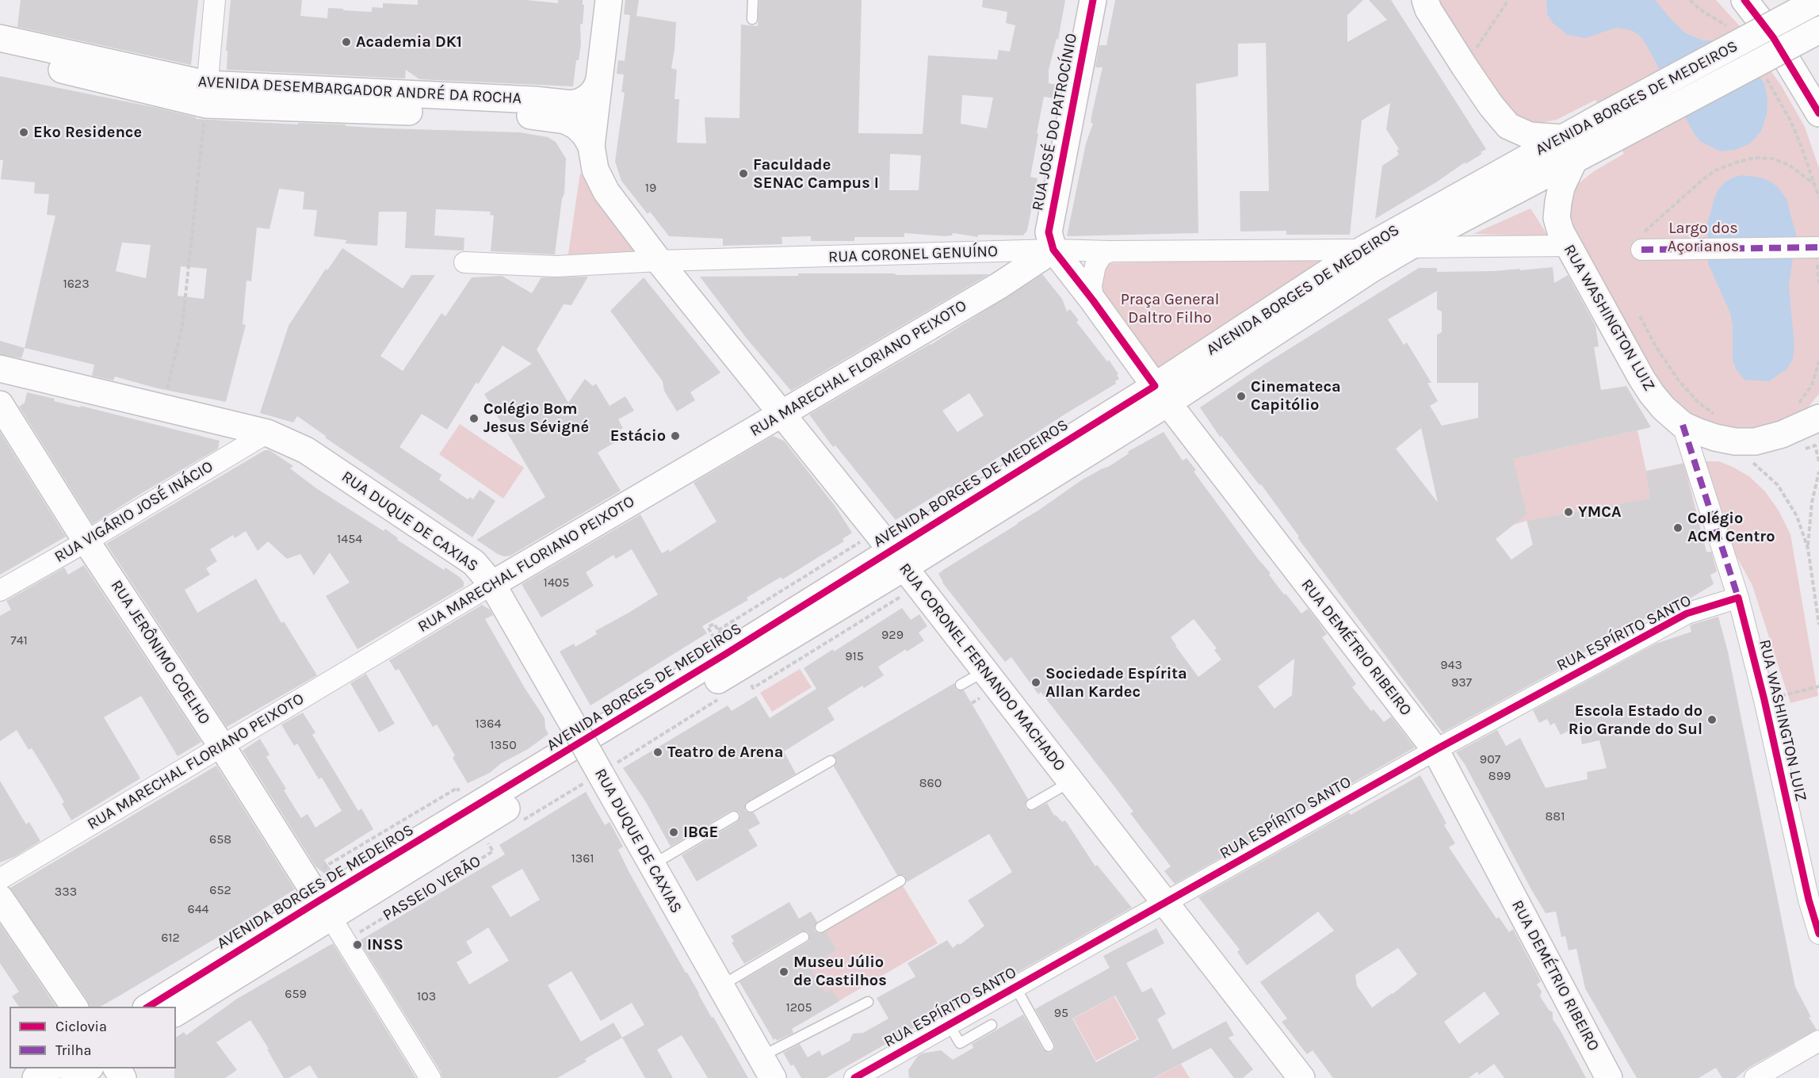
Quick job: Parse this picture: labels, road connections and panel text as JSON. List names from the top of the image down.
{
  "streets": {
    "street": [
      "AVENIDA DESEMBARGADOR ANDRÉ DA ROCHA",
      "AVENIDA BORGES DE MEDEIROS",
      "RUA JOSÉ DO PATROCÍNIO",
      "RUA CORONEL GENUÍNO",
      "RUA WASHINGTON LUIZ",
      "RUA MARECHAL FLORIANO PEIXOTO",
      "RUA VIGÁRIO JOSÉ INÁCIO",
      "RUA DUQUE DE CAXIAS",
      "RUA ESPÍRITO SANTO",
      "RUA DEMÉTRIO RIBEIRO",
      "RUA JERÔNIMO COELHO",
      "RUA CORONEL FERNANDO MACHADO"
    ],
    "path": ["PASSEIO VERÃO"]
  },
  "crossings": [
    ["AVENIDA DESEMBARGADOR ANDRÉ DA ROCHA", "RUA CORONEL FERNANDO MACHADO"],
    ["AVENIDA BORGES DE MEDEIROS", "RUA CORONEL GENUÍNO"],
    ["AVENIDA BORGES DE MEDEIROS", "RUA WASHINGTON LUIZ"],
    ["AVENIDA BORGES DE MEDEIROS", "RUA DEMÉTRIO RIBEIRO"],
    ["AVENIDA BORGES DE MEDEIROS", "RUA JERÔNIMO COELHO"],
    ["AVENIDA BORGES DE MEDEIROS", "RUA CORONEL FERNANDO MACHADO"],
    ["RUA JOSÉ DO PATROCÍNIO", "RUA CORONEL GENUÍNO"],
    ["RUA JOSÉ DO PATROCÍNIO", "RUA MARECHAL FLORIANO PEIXOTO"],
    ["RUA JOSÉ DO PATROCÍNIO", "RUA DEMÉTRIO RIBEIRO"],
    ["RUA CORONEL GENUÍNO", "RUA MARECHAL FLORIANO PEIXOTO"],
    ["RUA CORONEL GENUÍNO", "RUA DEMÉTRIO RIBEIRO"],
    ["RUA CORONEL GENUÍNO", "RUA CORONEL FERNANDO MACHADO"],
    ["RUA WASHINGTON LUIZ", "RUA ESPÍRITO SANTO"],
    ["RUA MARECHAL FLORIANO PEIXOTO", "RUA DUQUE DE CAXIAS"],
    ["RUA MARECHAL FLORIANO PEIXOTO", "RUA DEMÉTRIO RIBEIRO"],
    ["RUA MARECHAL FLORIANO PEIXOTO", "RUA JERÔNIMO COELHO"],
    ["RUA MARECHAL FLORIANO PEIXOTO", "RUA CORONEL FERNANDO MACHADO"],
    ["RUA VIGÁRIO JOSÉ INÁCIO", "RUA DUQUE DE CAXIAS"],
    ["RUA VIGÁRIO JOSÉ INÁCIO", "RUA JERÔNIMO COELHO"],
    ["RUA ESPÍRITO SANTO", "RUA DEMÉTRIO RIBEIRO"],
    ["RUA ESPÍRITO SANTO", "RUA CORONEL FERNANDO MACHADO"],
    ["RUA JERÔNIMO COELHO", "PASSEIO VERÃO"]
  ],
  "parks": ["Largo dos Açorianos", "Praça General Daltro Filho"],
  "places": [
    "Academia DK1",
    "Eko Residence",
    "Faculdade SENAC Campus I",
    "Cinemateca Capitólio",
    "Colégio Bom Jesus Sévigné",
    "Estácio",
    "YMCA",
    "Colégio ACM Centro",
    "Sociedade Espírita Allan Kardec",
    "Escola Estado do Rio Grande do Sul",
    "Teatro de Arena",
    "IBGE",
    "INSS",
    "Museu Júlio de Castilhos"
  ],
  "house_numbers": [
    "19",
    "1623",
    "1454",
    "1405",
    "929",
    "741",
    "915",
    "943",
    "937",
    "1364",
    "1350",
    "907",
    "899",
    "860",
    "881",
    "658",
    "1361",
    "652",
    "333",
    "644",
    "612",
    "659",
    "103",
    "1205",
    "95"
  ],
  "legend": ["Ciclovia", "Trilha"]
}
